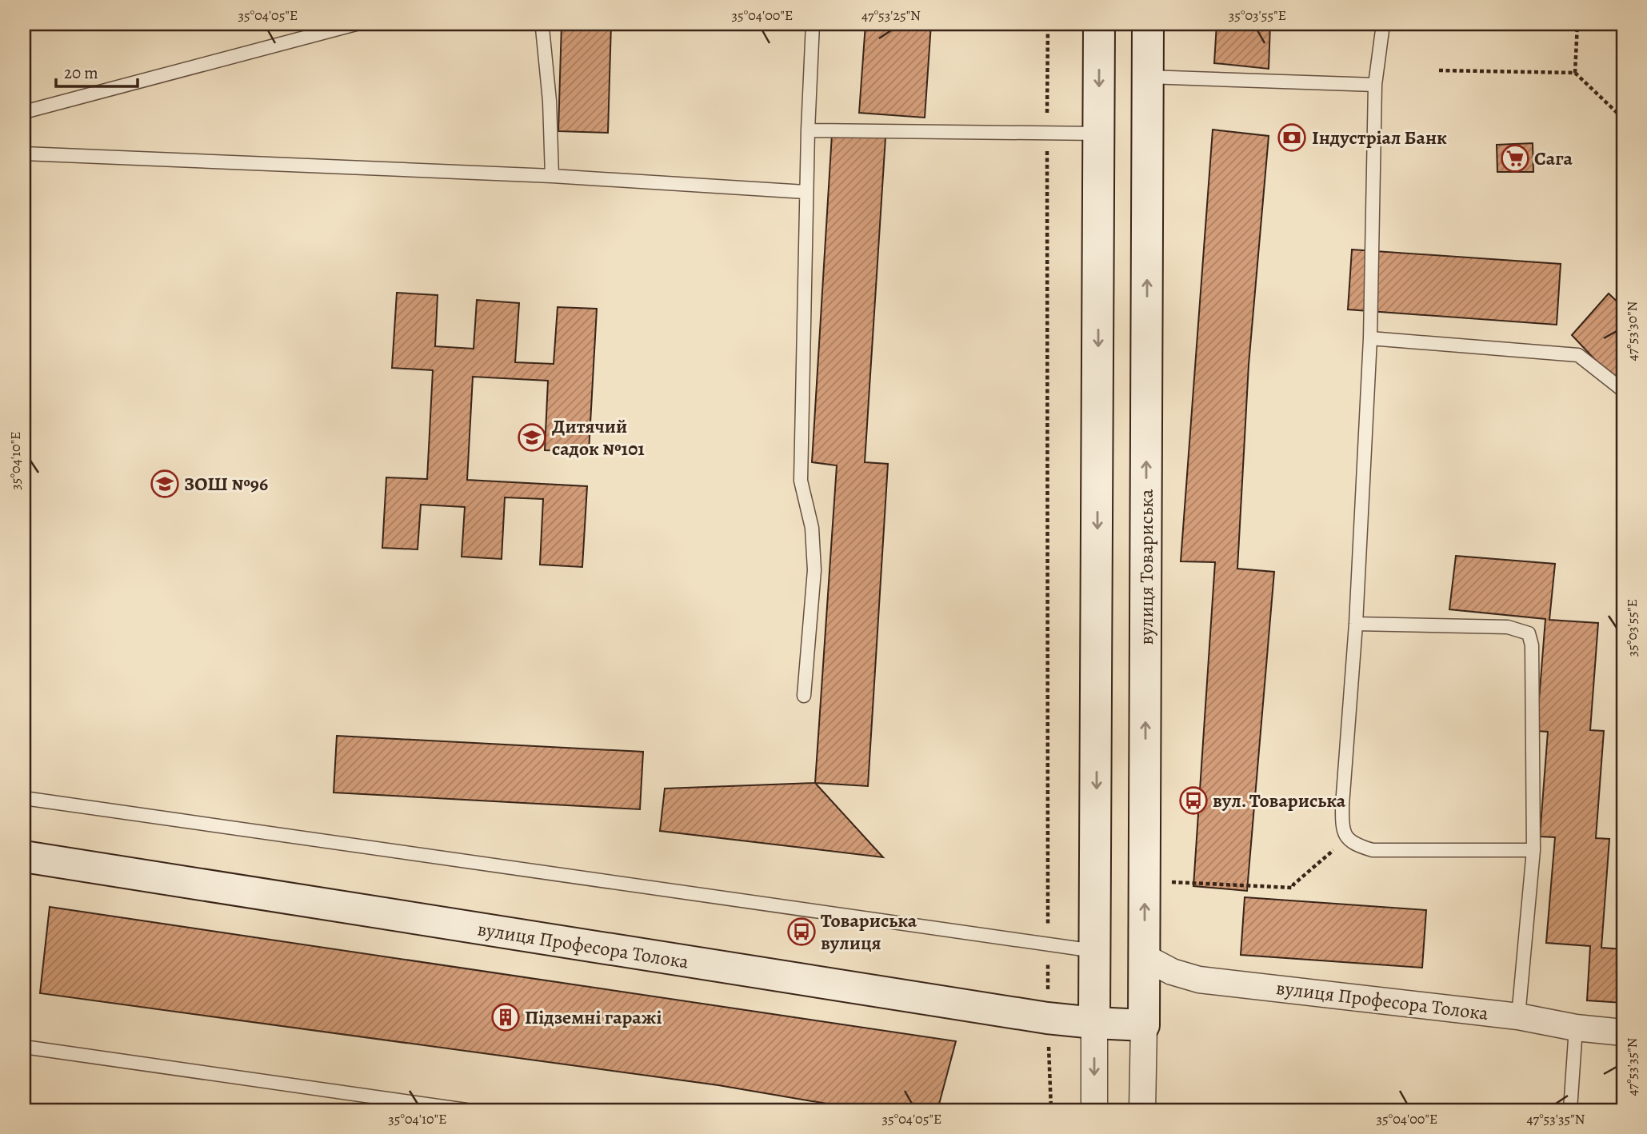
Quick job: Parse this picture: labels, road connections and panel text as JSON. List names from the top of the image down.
{
  "streets": {
    "street": ["вулиця Товариська", "вулиця Професора Толока"]
  },
  "crossings": [
    ["вулиця Товариська", "вулиця Професора Толока"]
  ],
  "places": {
    "bank": ["Індустріал Банк"],
    "supermarket": ["Сага"],
    "school or university": ["Дитячий садок №101", "ЗОШ №96"],
    "bus stop": ["вул. Товариська", "Товариська вулиця"],
    "building": ["Підземні гаражі"]
  },
  "scale_bar": "20 m",
  "coordinates": [
    "35°04'05\"E",
    "35°04'00\"E",
    "47°53'25\"N",
    "35°03'55\"E",
    "47°53'30\"N",
    "35°04'10\"E",
    "47°53'35\"N"
  ]
}
